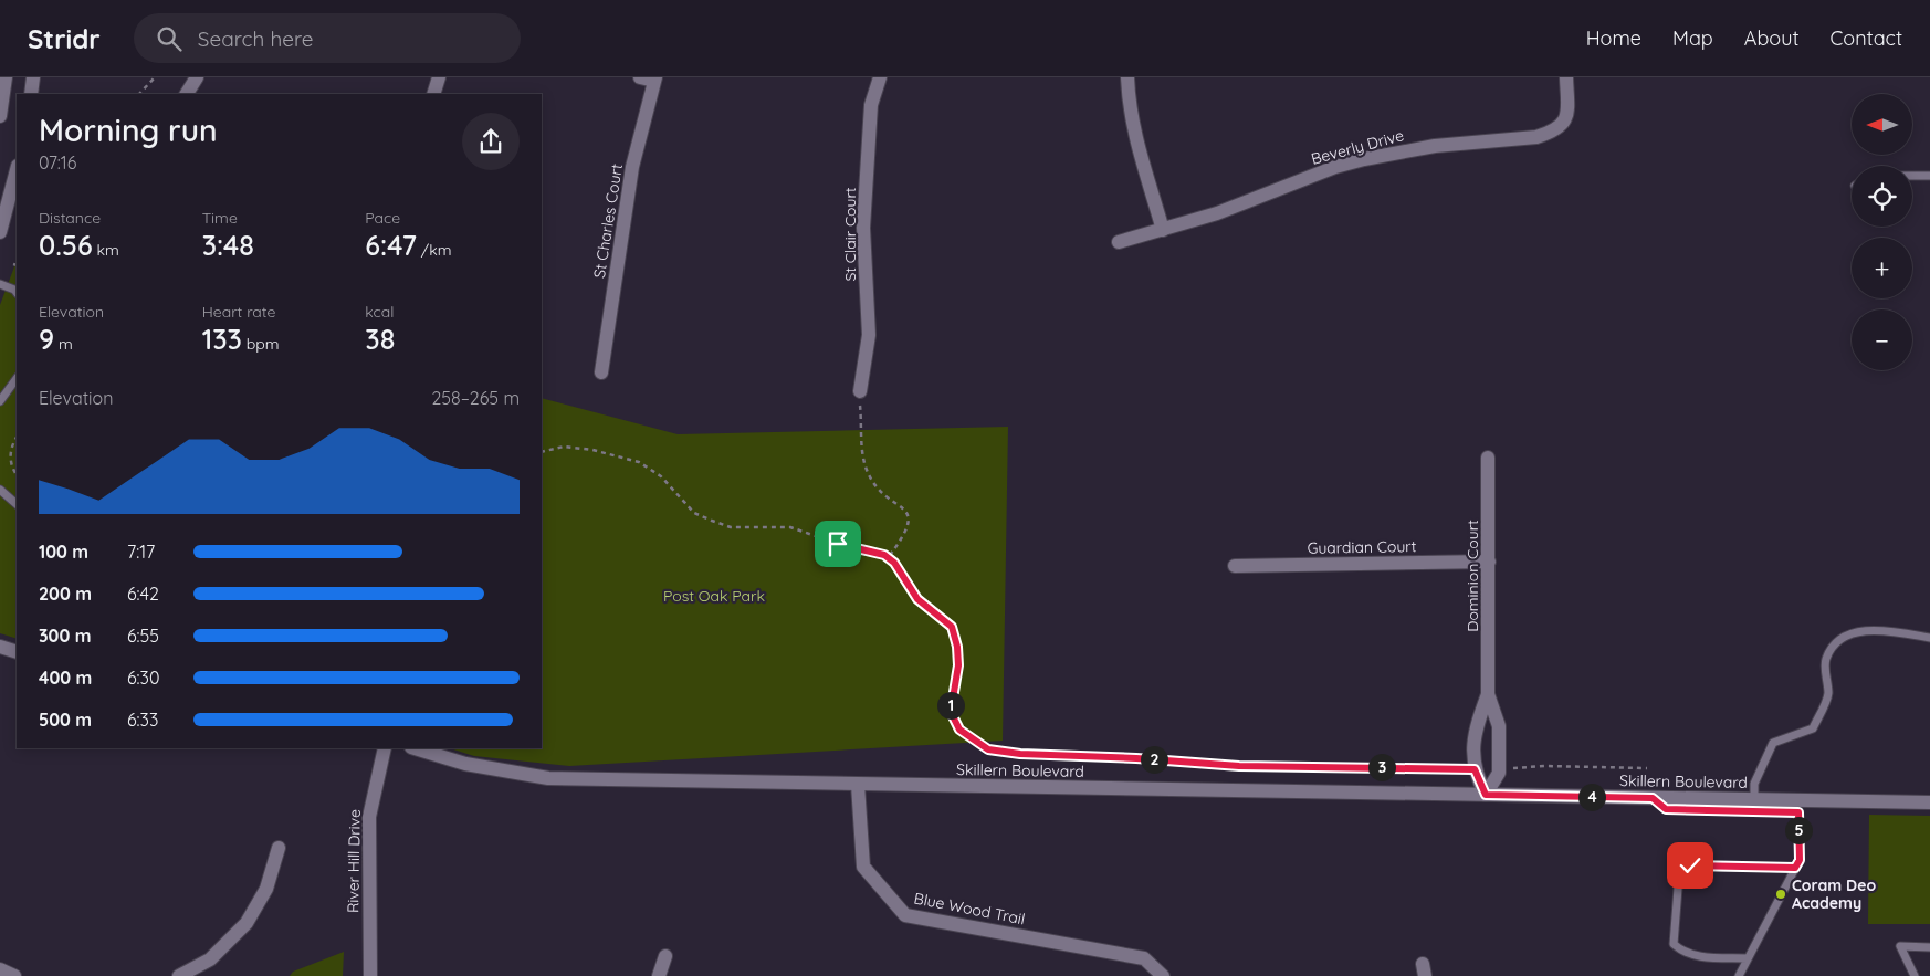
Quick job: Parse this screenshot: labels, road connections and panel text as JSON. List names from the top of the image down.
{
  "streets": {
    "street": [
      "Beverly Drive",
      "St Charles Court",
      "St Clair Court",
      "Guardian Court",
      "Dominion Court",
      "Skillern Boulevard",
      "River Hill Drive",
      "Blue Wood Trail"
    ]
  },
  "crossings": [
    ["Guardian Court", "Dominion Court"],
    ["Dominion Court", "Skillern Boulevard"],
    ["Skillern Boulevard", "Blue Wood Trail"]
  ],
  "parks": ["Post Oak Park"],
  "places": ["Coram Deo Academy"],
  "north": "left",
  "page": {
    "header": "Stridr",
    "search": "Search here",
    "nav": [
      "Home",
      "Map",
      "About",
      "Contact"
    ],
    "map_buttons": ["+", "−"],
    "heading": ["Morning run", "07:16"],
    "stats": [
      ["Distance", "0.56 km"],
      ["Time", "3:48"],
      ["Pace", "6:47 /km"],
      ["Elevation", "9 m"],
      ["Heart rate", "133 bpm"],
      ["kcal", "38"]
    ],
    "chart": ["Elevation", "258–265 m"],
    "list": [
      {
        "name": "100 m",
        "note": "7:17"
      },
      {
        "name": "200 m",
        "note": "6:42"
      },
      {
        "name": "300 m",
        "note": "6:55"
      },
      {
        "name": "400 m",
        "note": "6:30"
      },
      {
        "name": "500 m",
        "note": "6:33"
      }
    ],
    "pins": [
      "1",
      "2",
      "3",
      "4",
      "5"
    ]
  }
}
